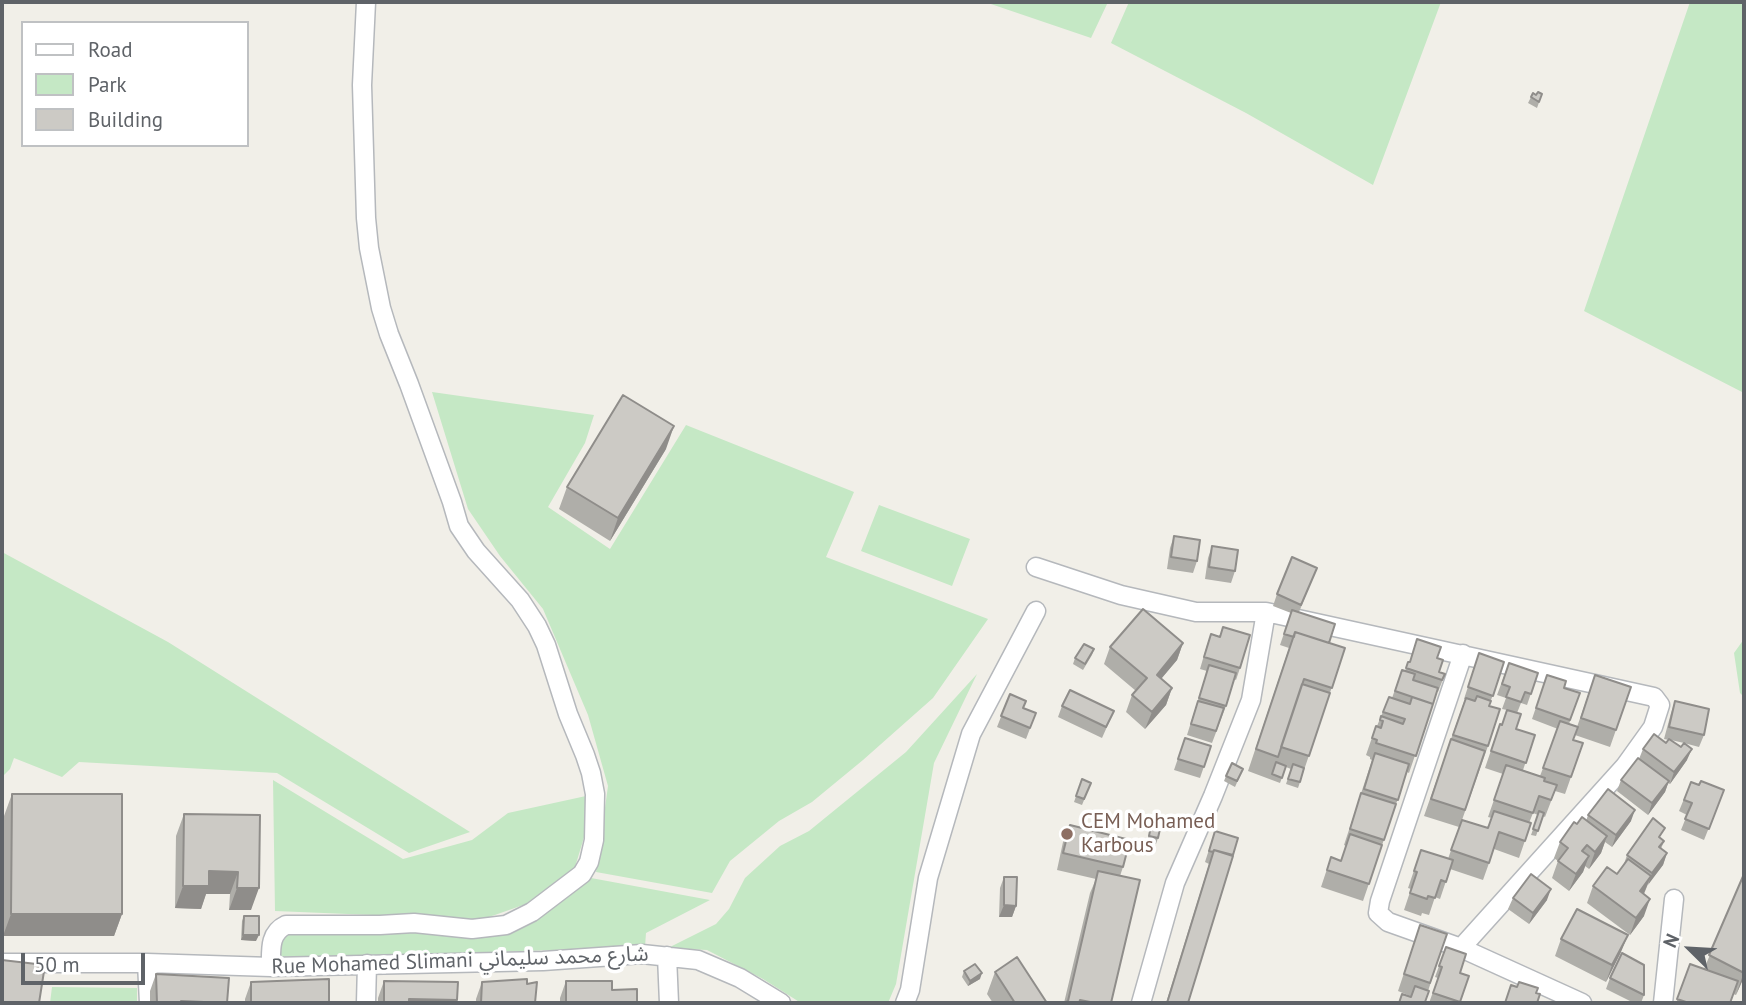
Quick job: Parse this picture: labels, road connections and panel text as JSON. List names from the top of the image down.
{
  "streets": {
    "street": ["Rue Mohamed Slimani شارع محمد سليماني"]
  },
  "places": ["CEM Mohamed Karbous"],
  "legend": ["Road", "Park", "Building"],
  "scale_bar": "50 m",
  "north": "top left"
}
